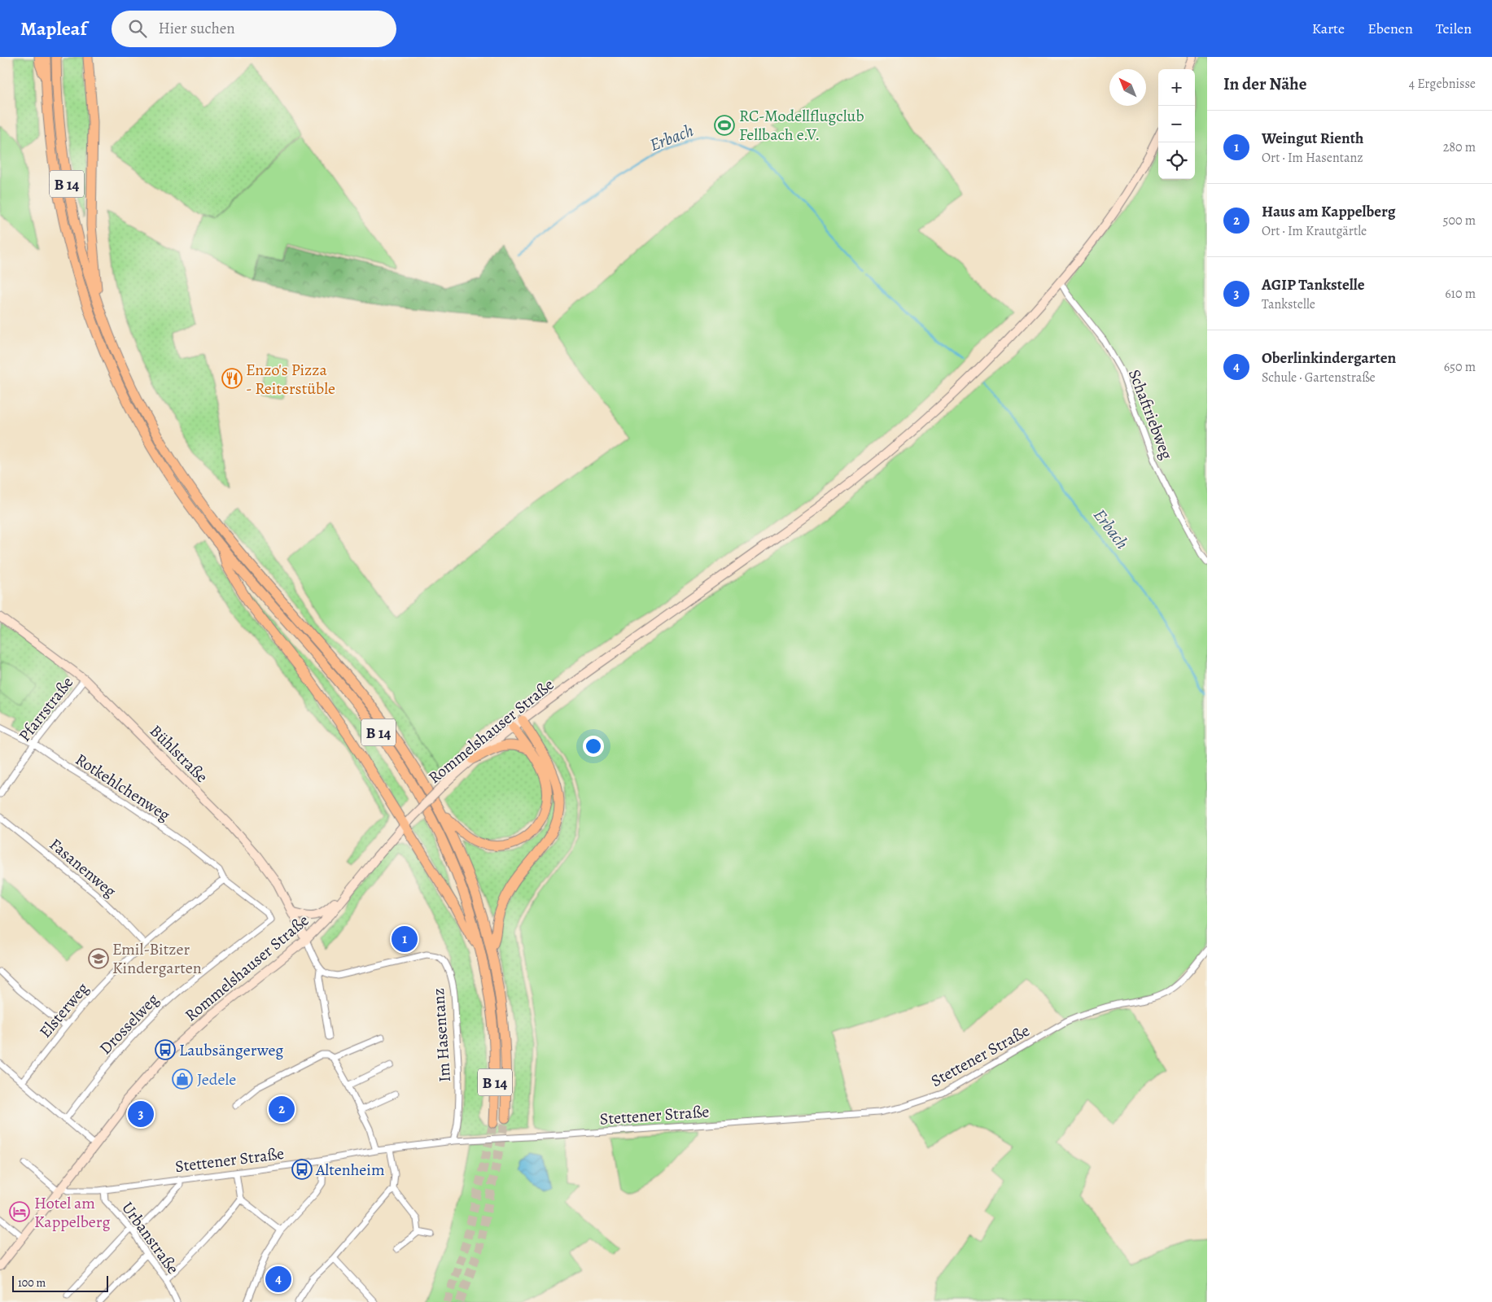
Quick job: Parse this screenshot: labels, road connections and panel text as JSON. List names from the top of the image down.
{
  "streets": {
    "highway": ["B 14"],
    "main road": ["Rommelshauser Straße", "Bühlstraße"],
    "street": [
      "Schaftriebweg",
      "Pfarrstraße",
      "Rotkehlchenweg",
      "Fasanenweg",
      "Elsterweg",
      "Drosselweg",
      "Im Hasentanz",
      "Stettener Straße",
      "Urbanstraße"
    ]
  },
  "crossings": [
    ["B 14", "Rommelshauser Straße"],
    ["Schaftriebweg", "Rommelshauser Straße"],
    ["Pfarrstraße", "Bühlstraße"],
    ["Pfarrstraße", "Rotkehlchenweg"],
    ["Rommelshauser Straße", "Bühlstraße"],
    ["Rommelshauser Straße", "Stettener Straße"],
    ["Rotkehlchenweg", "Elsterweg"],
    ["Rotkehlchenweg", "Drosselweg"],
    ["Fasanenweg", "Elsterweg"],
    ["Elsterweg", "Drosselweg"],
    ["Im Hasentanz", "Stettener Straße"],
    ["Stettener Straße", "Urbanstraße"]
  ],
  "water": ["Erbach"],
  "places": {
    "sports": ["RC-Modellflugclub Fellbach e.V."],
    "restaurant": ["Enzo's Pizza - Reiterstüble"],
    "school or university": ["Emil-Bitzer Kindergarten"],
    "bus stop": ["Laubsängerweg", "Altenheim"],
    "shop": ["Jedele"],
    "hotel": ["Hotel am Kappelberg"]
  },
  "scale_bar": "100 m",
  "north": "top left",
  "page": {
    "header": "Mapleaf",
    "search": "Hier suchen",
    "nav": ["Karte", "Ebenen", "Teilen"],
    "heading": ["In der Nähe", "4 Ergebnisse"],
    "map_buttons": ["+", "−"],
    "list": [
      {
        "mark": "1",
        "name": "Weingut Rienth",
        "note": "Ort · Im Hasentanz",
        "value": "280 m"
      },
      {
        "mark": "2",
        "name": "Haus am Kappelberg",
        "note": "Ort · Im Krautgärtle",
        "value": "500 m"
      },
      {
        "mark": "3",
        "name": "AGIP Tankstelle",
        "note": "Tankstelle",
        "value": "610 m"
      },
      {
        "mark": "4",
        "name": "Oberlinkindergarten",
        "note": "Schule · Gartenstraße",
        "value": "650 m"
      }
    ],
    "pins": [
      "1",
      "2",
      "3",
      "4"
    ],
    "scale": "100 m"
  }
}
